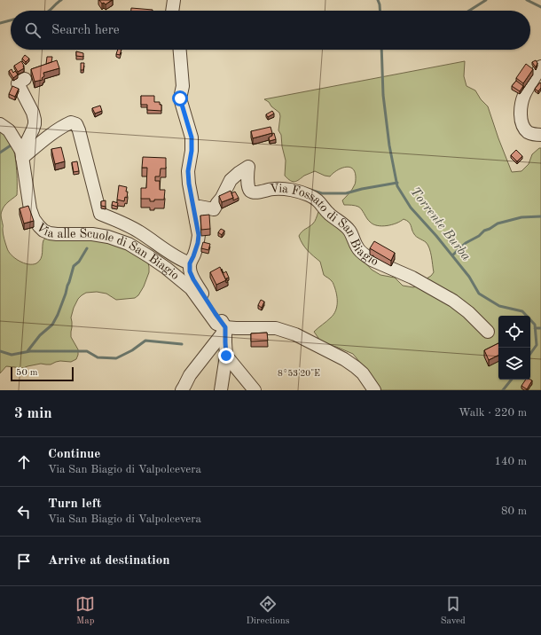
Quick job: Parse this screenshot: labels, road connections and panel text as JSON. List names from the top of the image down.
{
  "streets": {
    "street": ["Via Fossato di San Biagio", "Via alle Scuole di San Biagio"]
  },
  "water": ["Torrente Burba"],
  "scale_bar": "50 m",
  "page": {
    "search": "Search here",
    "scale": "50 m",
    "heading": ["3 min", "Walk · 220 m"],
    "list": [
      ["Continue", "Via San Biagio di Valpolcevera", "140 m"],
      ["Turn left", "Via San Biagio di Valpolcevera", "80 m"],
      "Arrive at destination"
    ],
    "nav": ["Map", "Directions", "Saved"]
  },
  "coordinates": ["8°53'20\"E"]
}
